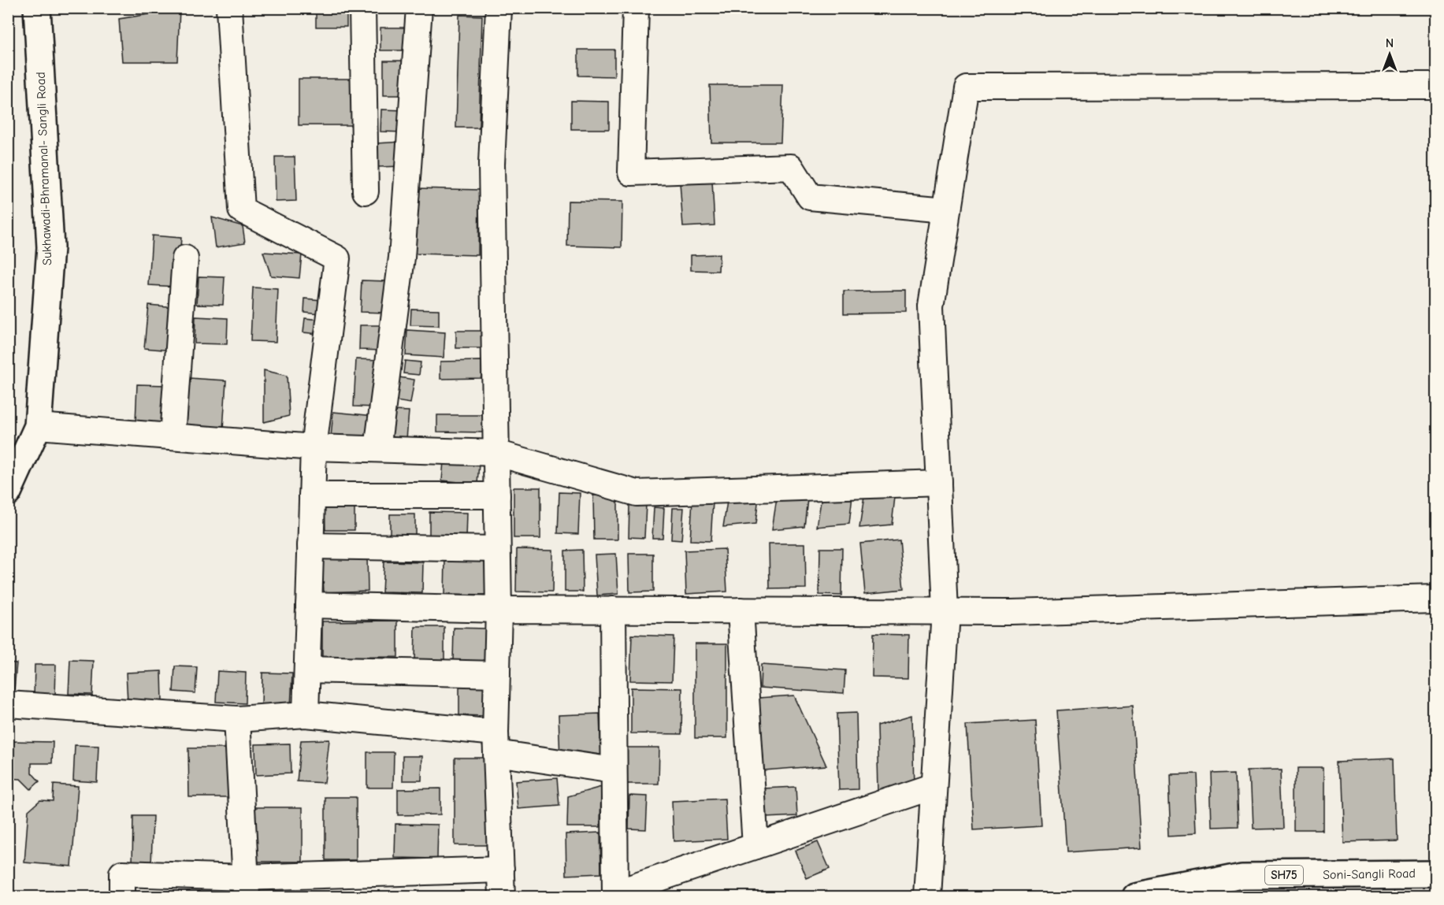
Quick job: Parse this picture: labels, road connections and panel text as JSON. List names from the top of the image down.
{
  "streets": {
    "main road": ["Sukhawadi-Bhramanal- Sangli Road", "Soni-Sangli Road", "SH75"]
  },
  "north": "top"
}
